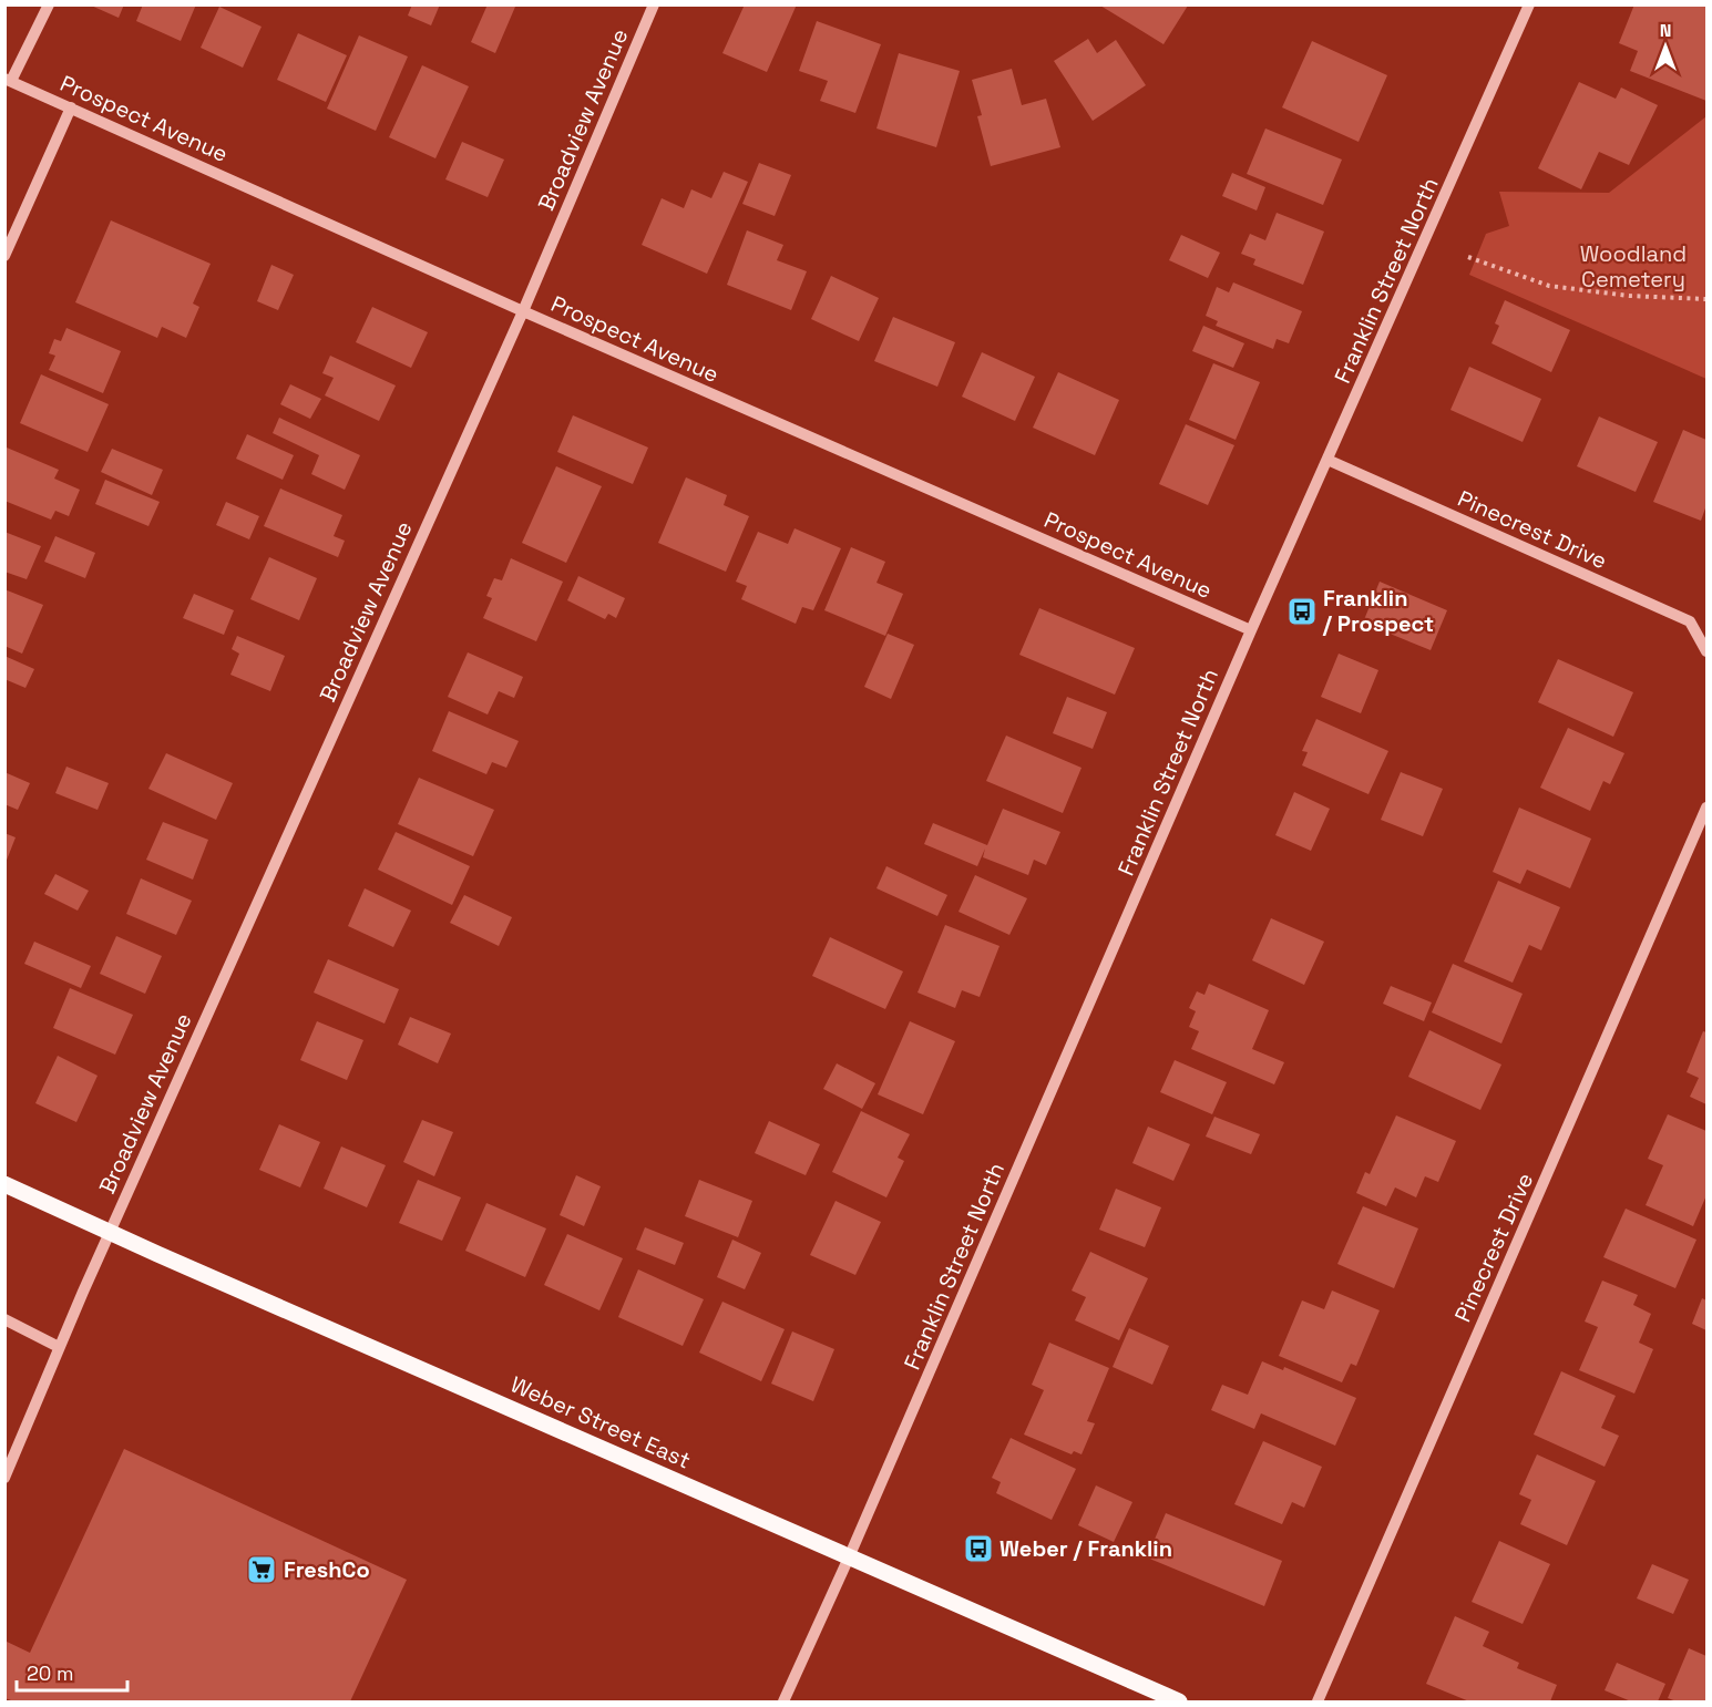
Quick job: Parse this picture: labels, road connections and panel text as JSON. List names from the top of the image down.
{
  "streets": {
    "main road": ["Weber Street East"],
    "street": [
      "Prospect Avenue",
      "Broadview Avenue",
      "Franklin Street North",
      "Pinecrest Drive"
    ]
  },
  "crossings": [
    ["Prospect Avenue", "Broadview Avenue"],
    ["Prospect Avenue", "Franklin Street North"],
    ["Broadview Avenue", "Weber Street East"],
    ["Franklin Street North", "Pinecrest Drive"],
    ["Franklin Street North", "Weber Street East"]
  ],
  "parks": ["Woodland Cemetery"],
  "places": {
    "bus stop": ["Franklin / Prospect", "Weber / Franklin"],
    "supermarket": ["FreshCo"]
  },
  "scale_bar": "20 m",
  "north": "top"
}
